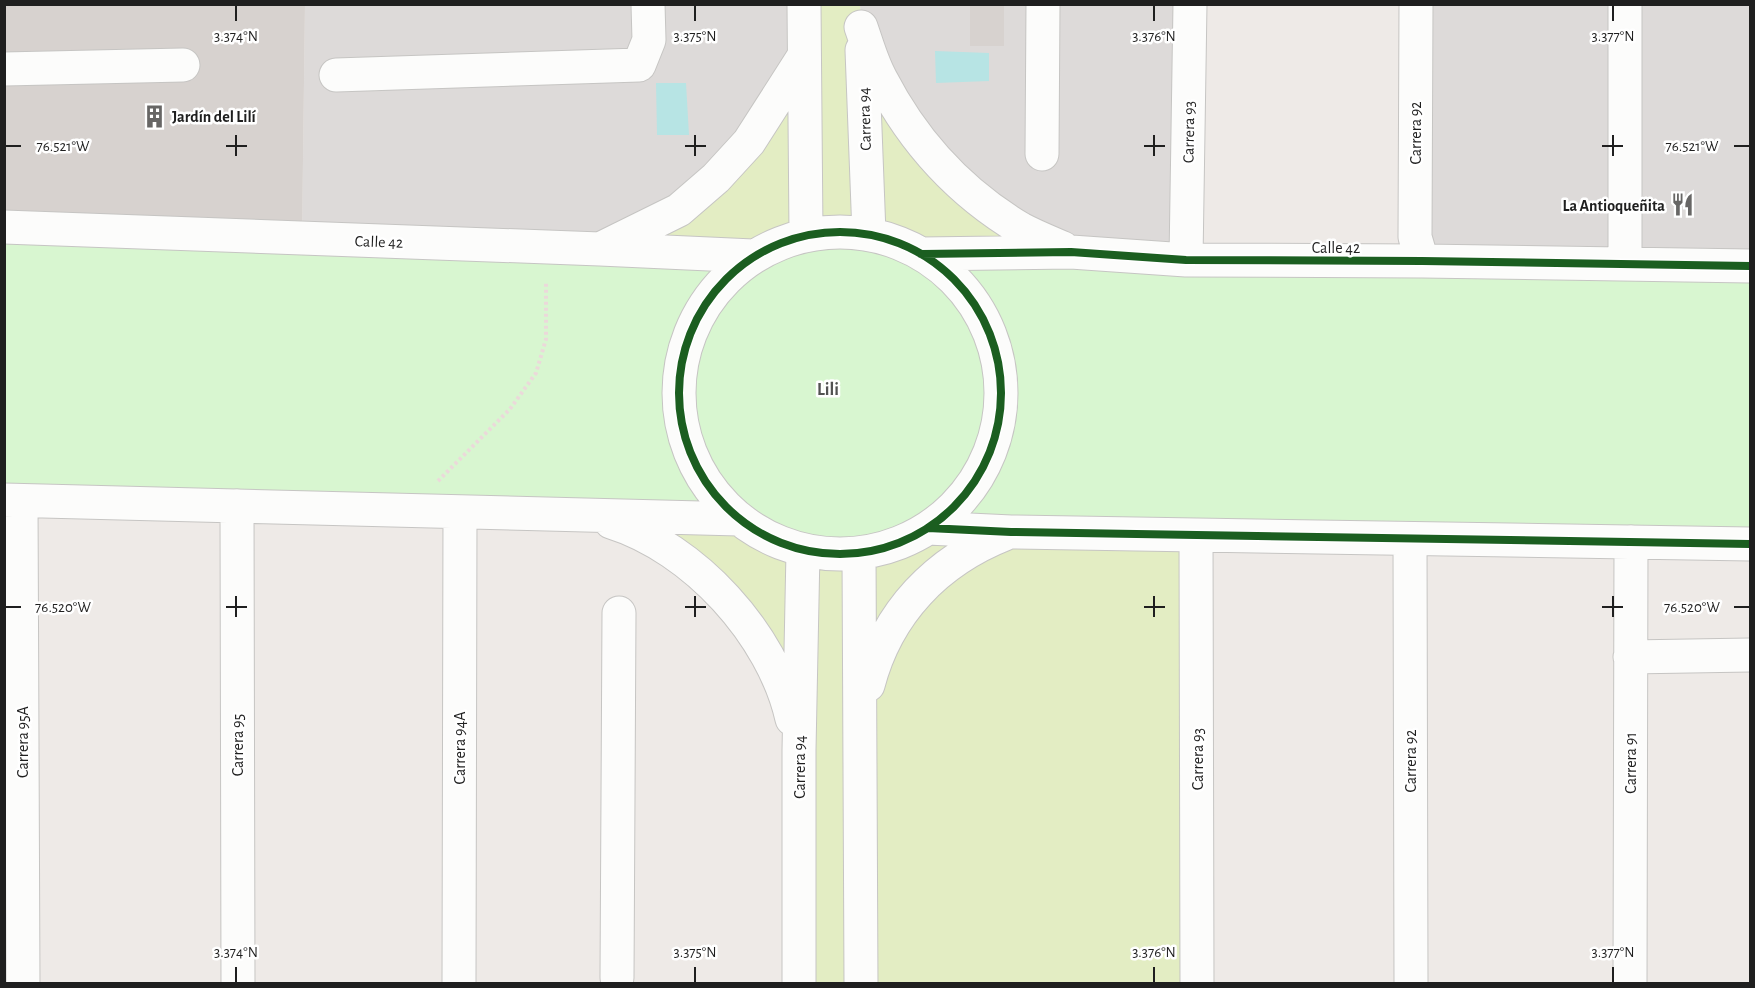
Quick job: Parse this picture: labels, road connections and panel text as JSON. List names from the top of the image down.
{
  "streets": {
    "street": [
      "Carrera 94",
      "Carrera 93",
      "Carrera 92",
      "Calle 42",
      "Carrera 95A",
      "Carrera 95",
      "Carrera 94A",
      "Carrera 91"
    ]
  },
  "crossings": [
    ["Carrera 93", "Calle 42"],
    ["Carrera 92", "Calle 42"]
  ],
  "districts": ["Lili"],
  "places": {
    "building": ["Jardín del Lilí"],
    "restaurant": ["La Antioqueñita"]
  },
  "coordinates": [
    "3.374°N",
    "3.375°N",
    "3.376°N",
    "3.377°N",
    "76.521°W",
    "76.520°W"
  ]
}
